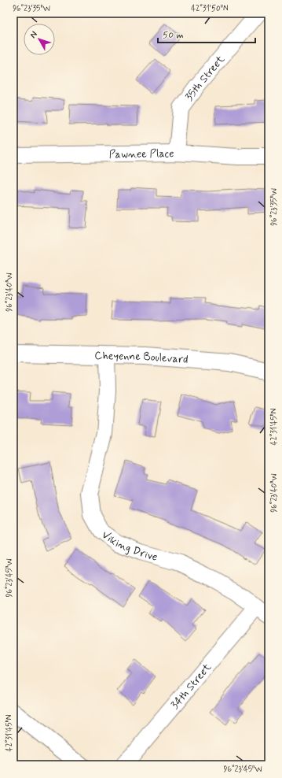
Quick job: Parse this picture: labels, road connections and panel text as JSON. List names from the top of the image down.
{
  "streets": {
    "street": [
      "35th Street",
      "Pawnee Place",
      "Cheyenne Boulevard",
      "Viking Drive",
      "34th Street"
    ]
  },
  "crossings": [
    ["35th Street", "Pawnee Place"],
    ["Cheyenne Boulevard", "Viking Drive"],
    ["Viking Drive", "34th Street"]
  ],
  "scale_bar": "50 m",
  "north": "top left",
  "coordinates": [
    "96°23'35\"W",
    "42°31'50\"N",
    "96°23'40\"W",
    "42°31'45\"N",
    "96°23'45\"W"
  ]
}
